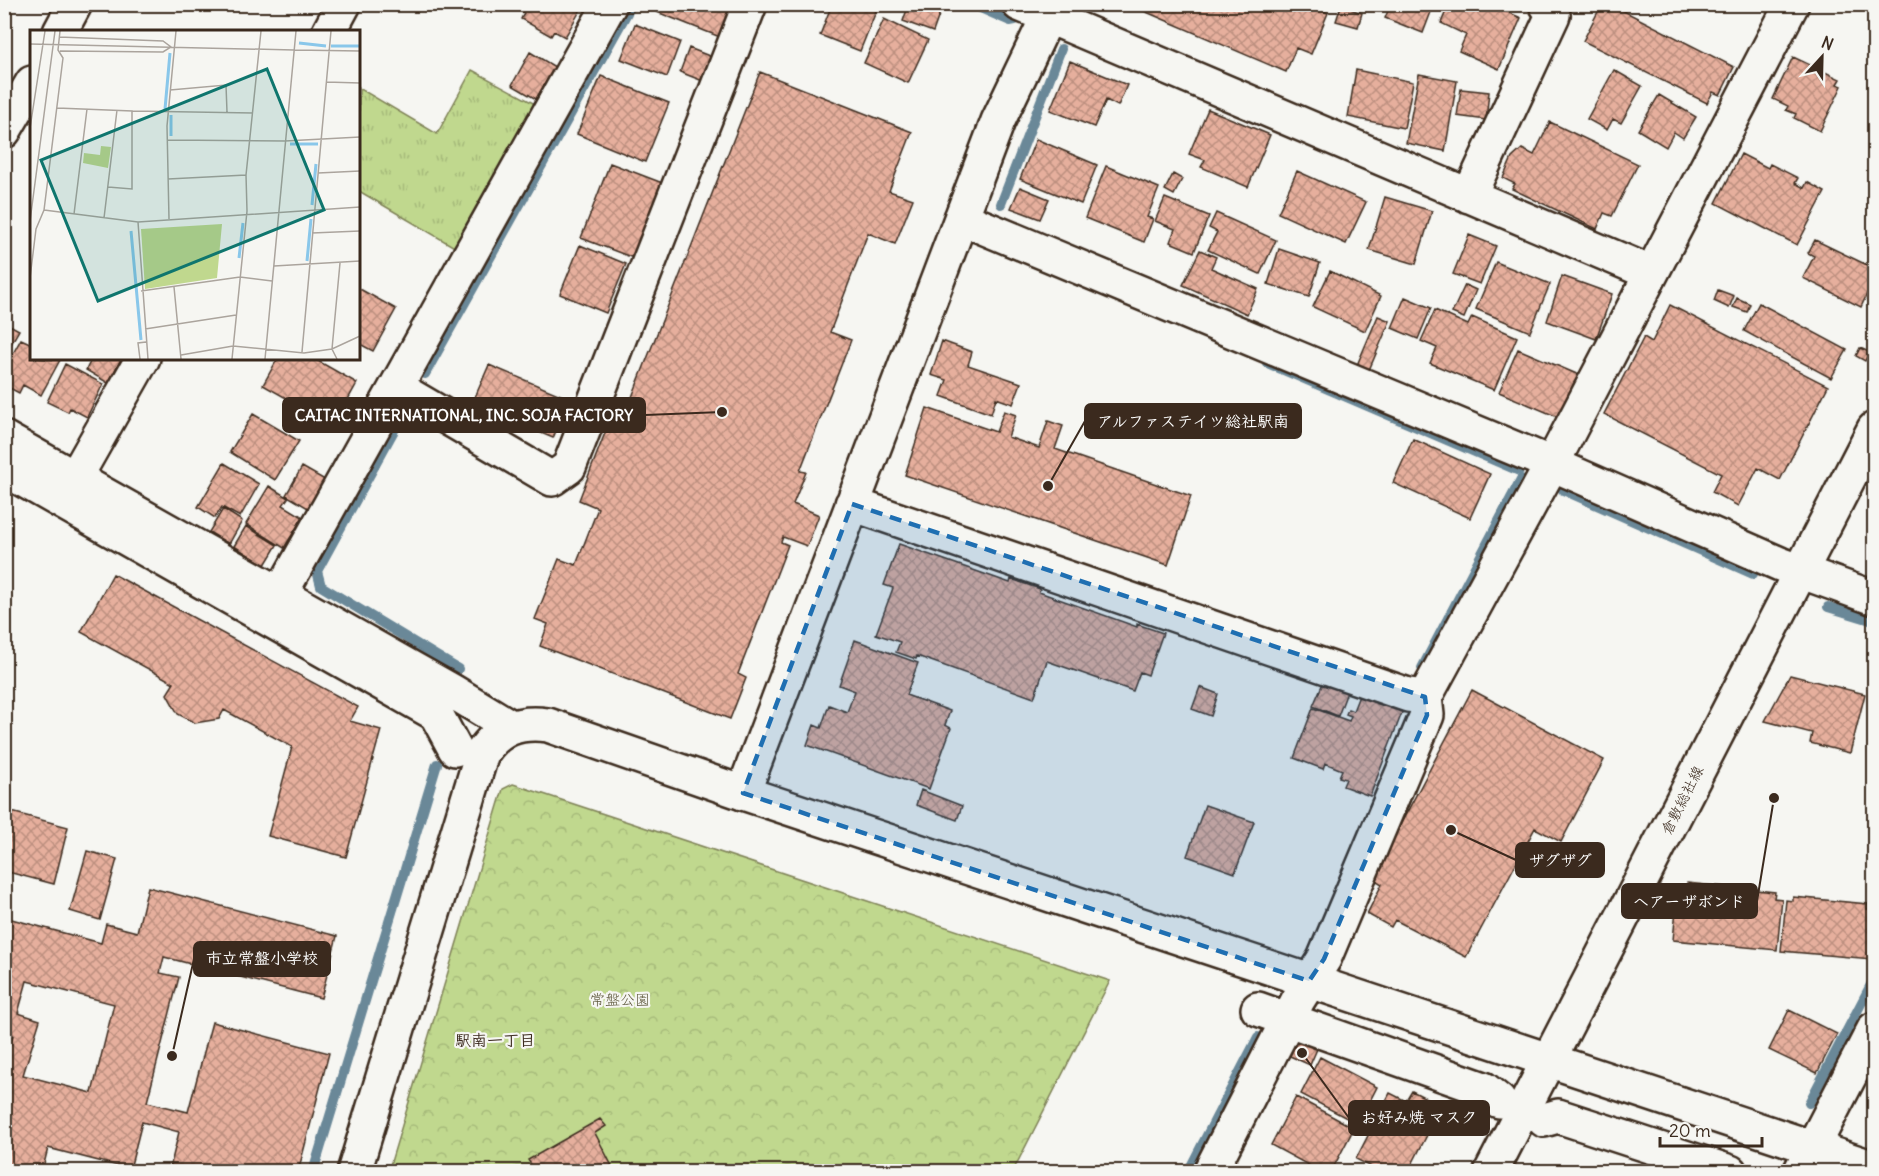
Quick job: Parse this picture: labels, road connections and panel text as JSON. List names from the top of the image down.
{
  "streets": {
    "street": ["倉敷総社線"]
  },
  "districts": ["駅南一丁目"],
  "parks": ["常盤公園"],
  "places": [
    "CAITAC INTERNATIONAL, INC. SOJA FACTORY",
    "アルファステイツ総社駅南",
    "ヘアーザボンド",
    "ザグザグ",
    "お好み焼 マスク",
    "市立常盤小学校"
  ],
  "scale_bar": "20 m",
  "north": "top"
}
